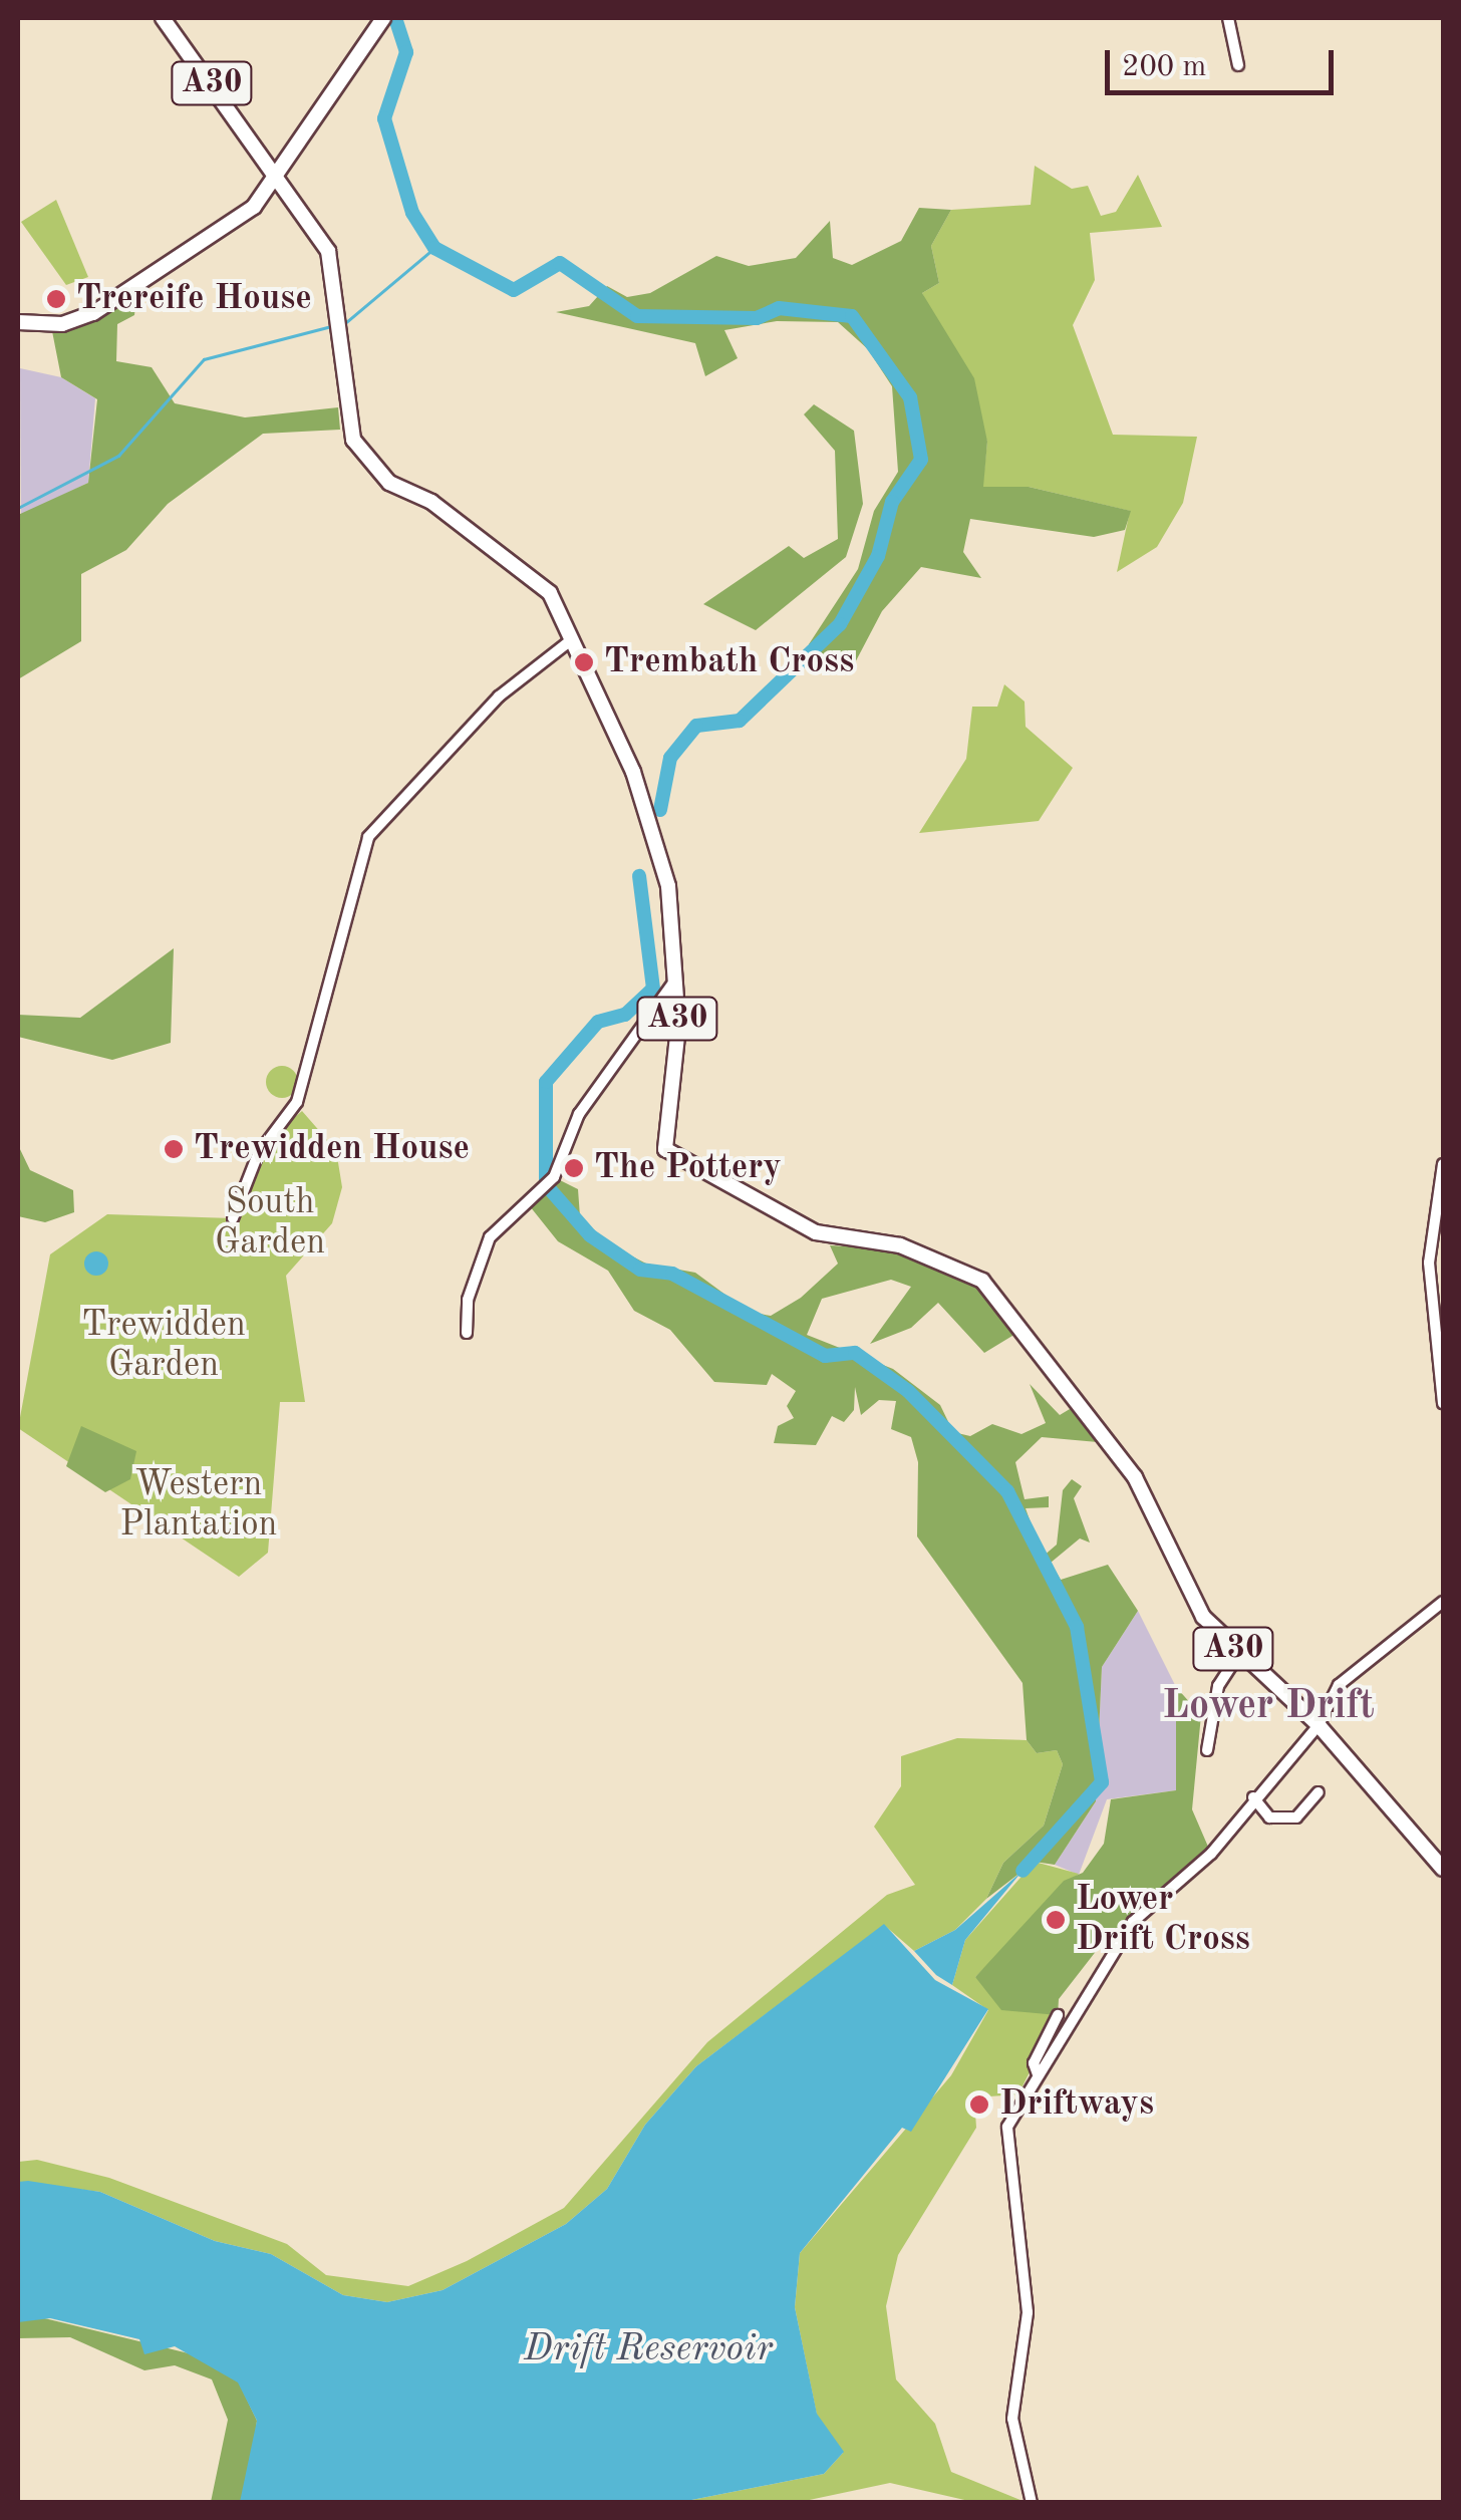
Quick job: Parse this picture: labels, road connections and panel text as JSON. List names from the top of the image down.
{
  "streets": {
    "main road": ["A30"]
  },
  "districts": ["Lower Drift"],
  "water": ["Drift Reservoir"],
  "parks": ["South Garden", "Trewidden Garden", "Western Plantation"],
  "places": [
    "Trereife House",
    "Trembath Cross",
    "Trewidden House",
    "The Pottery",
    "Lower Drift Cross",
    "Driftways"
  ],
  "scale_bar": "200 m"
}
